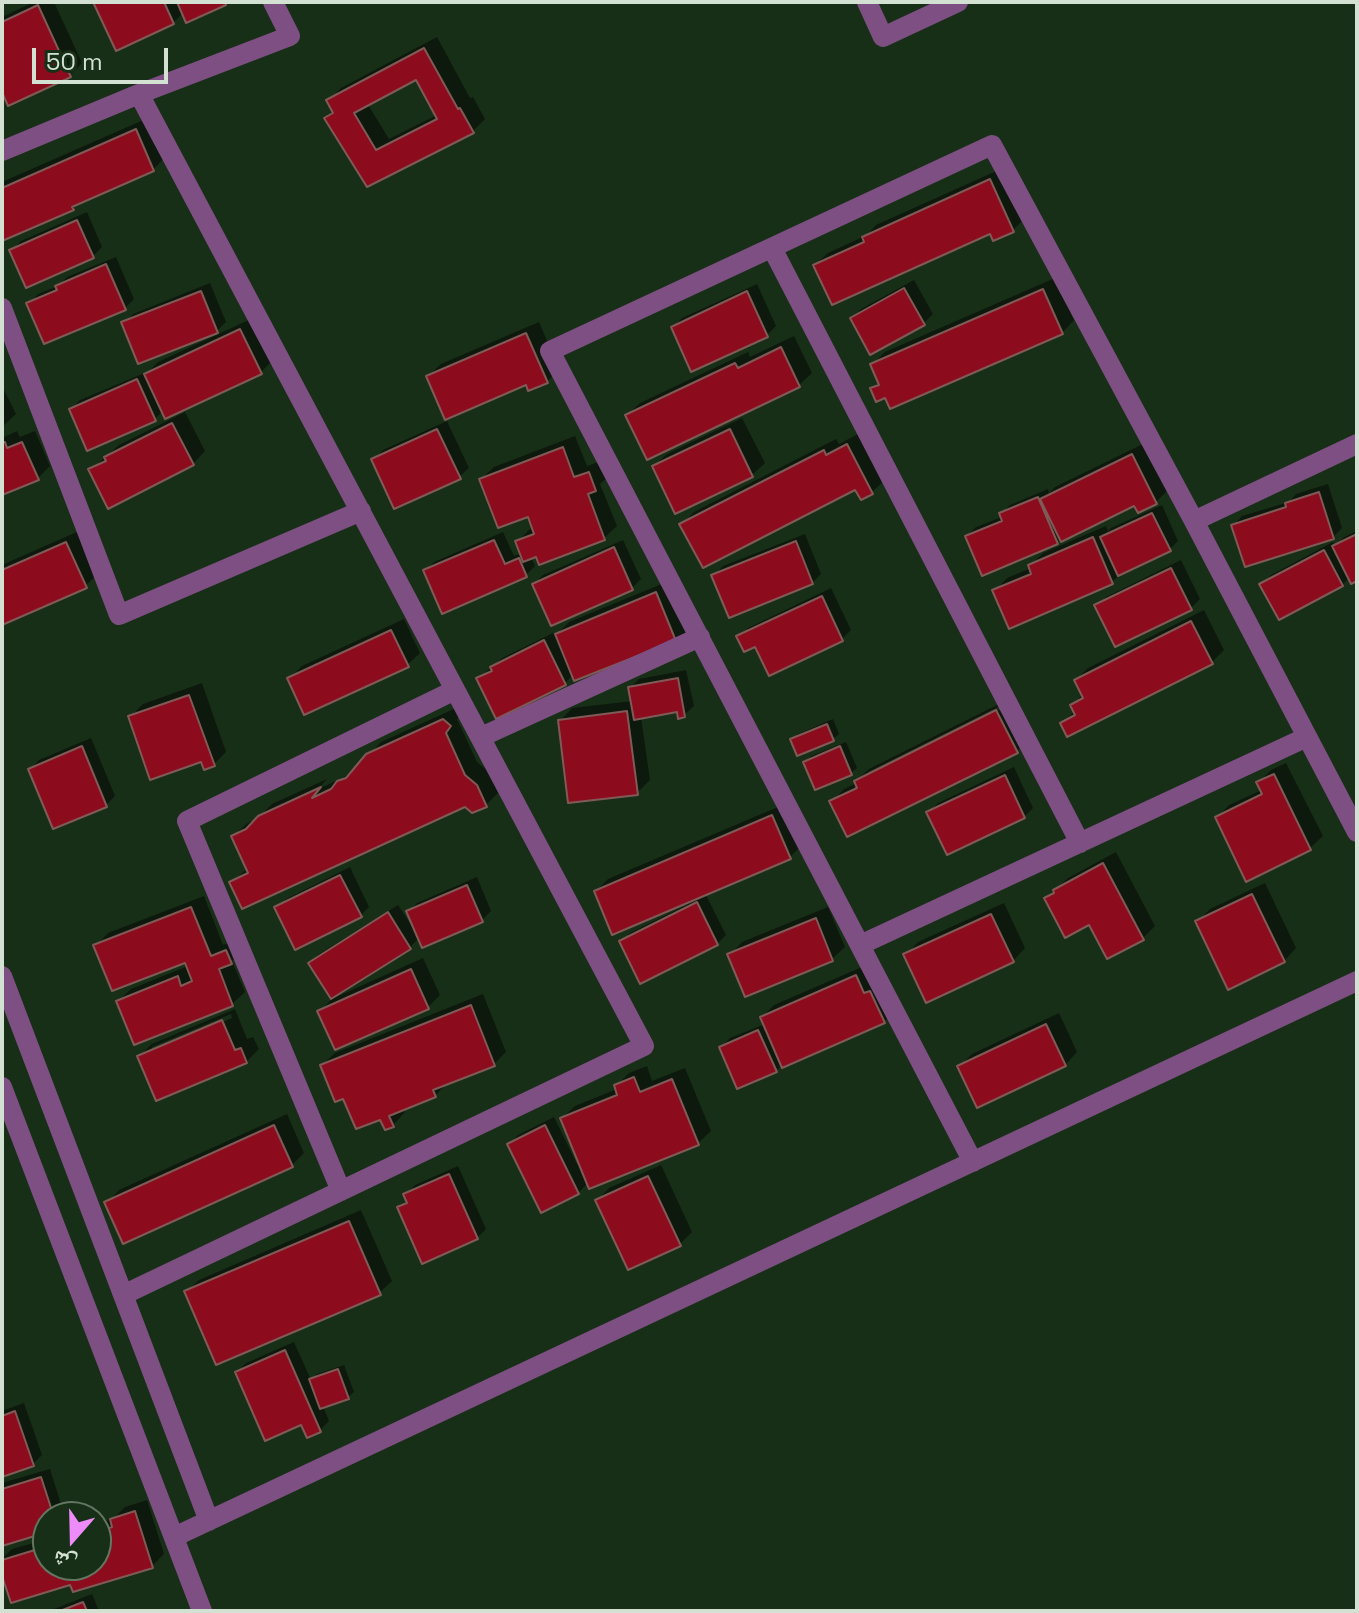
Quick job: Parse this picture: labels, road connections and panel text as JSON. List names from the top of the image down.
{
  "scale_bar": "50 m",
  "north": "bottom"
}
